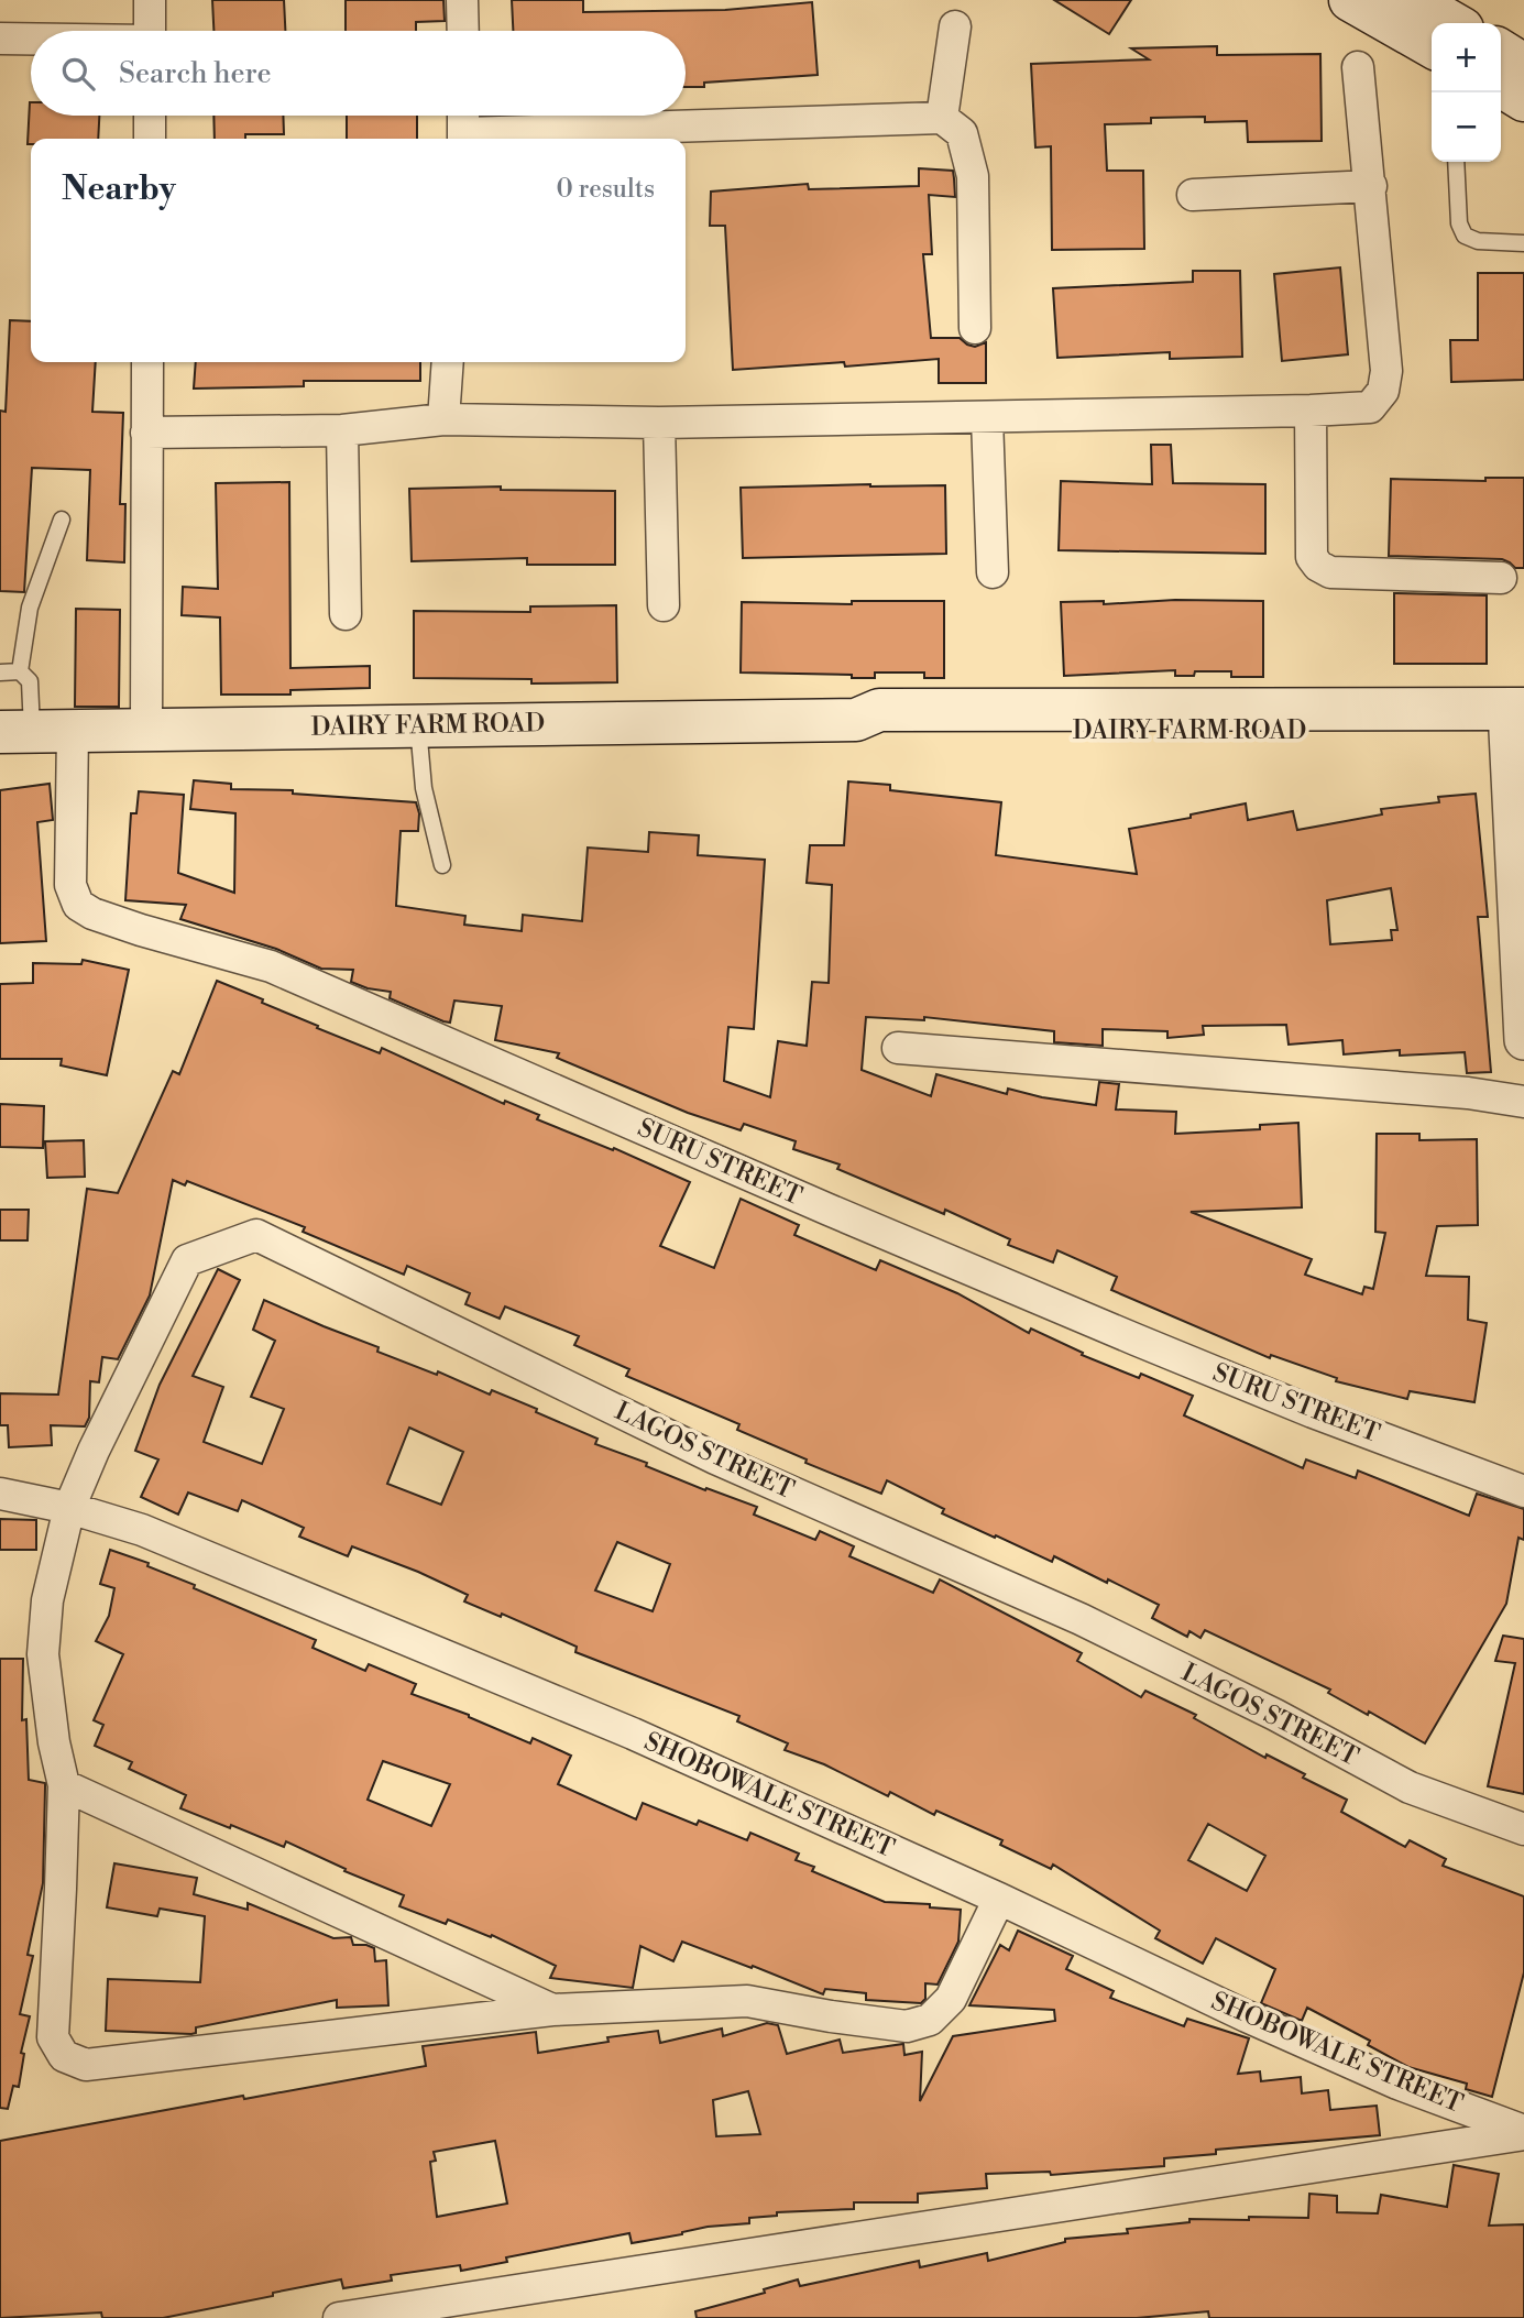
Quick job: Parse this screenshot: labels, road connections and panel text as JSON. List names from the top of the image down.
{
  "streets": {
    "main road": ["DAIRY FARM ROAD"],
    "street": ["SURU STREET", "LAGOS STREET", "SHOBOWALE STREET"]
  },
  "crossings": [
    ["DAIRY FARM ROAD", "SURU STREET"],
    ["LAGOS STREET", "SHOBOWALE STREET"]
  ],
  "page": {
    "map_buttons": ["+", "−"],
    "search": "Search here",
    "heading": ["Nearby", "0 results"]
  }
}
